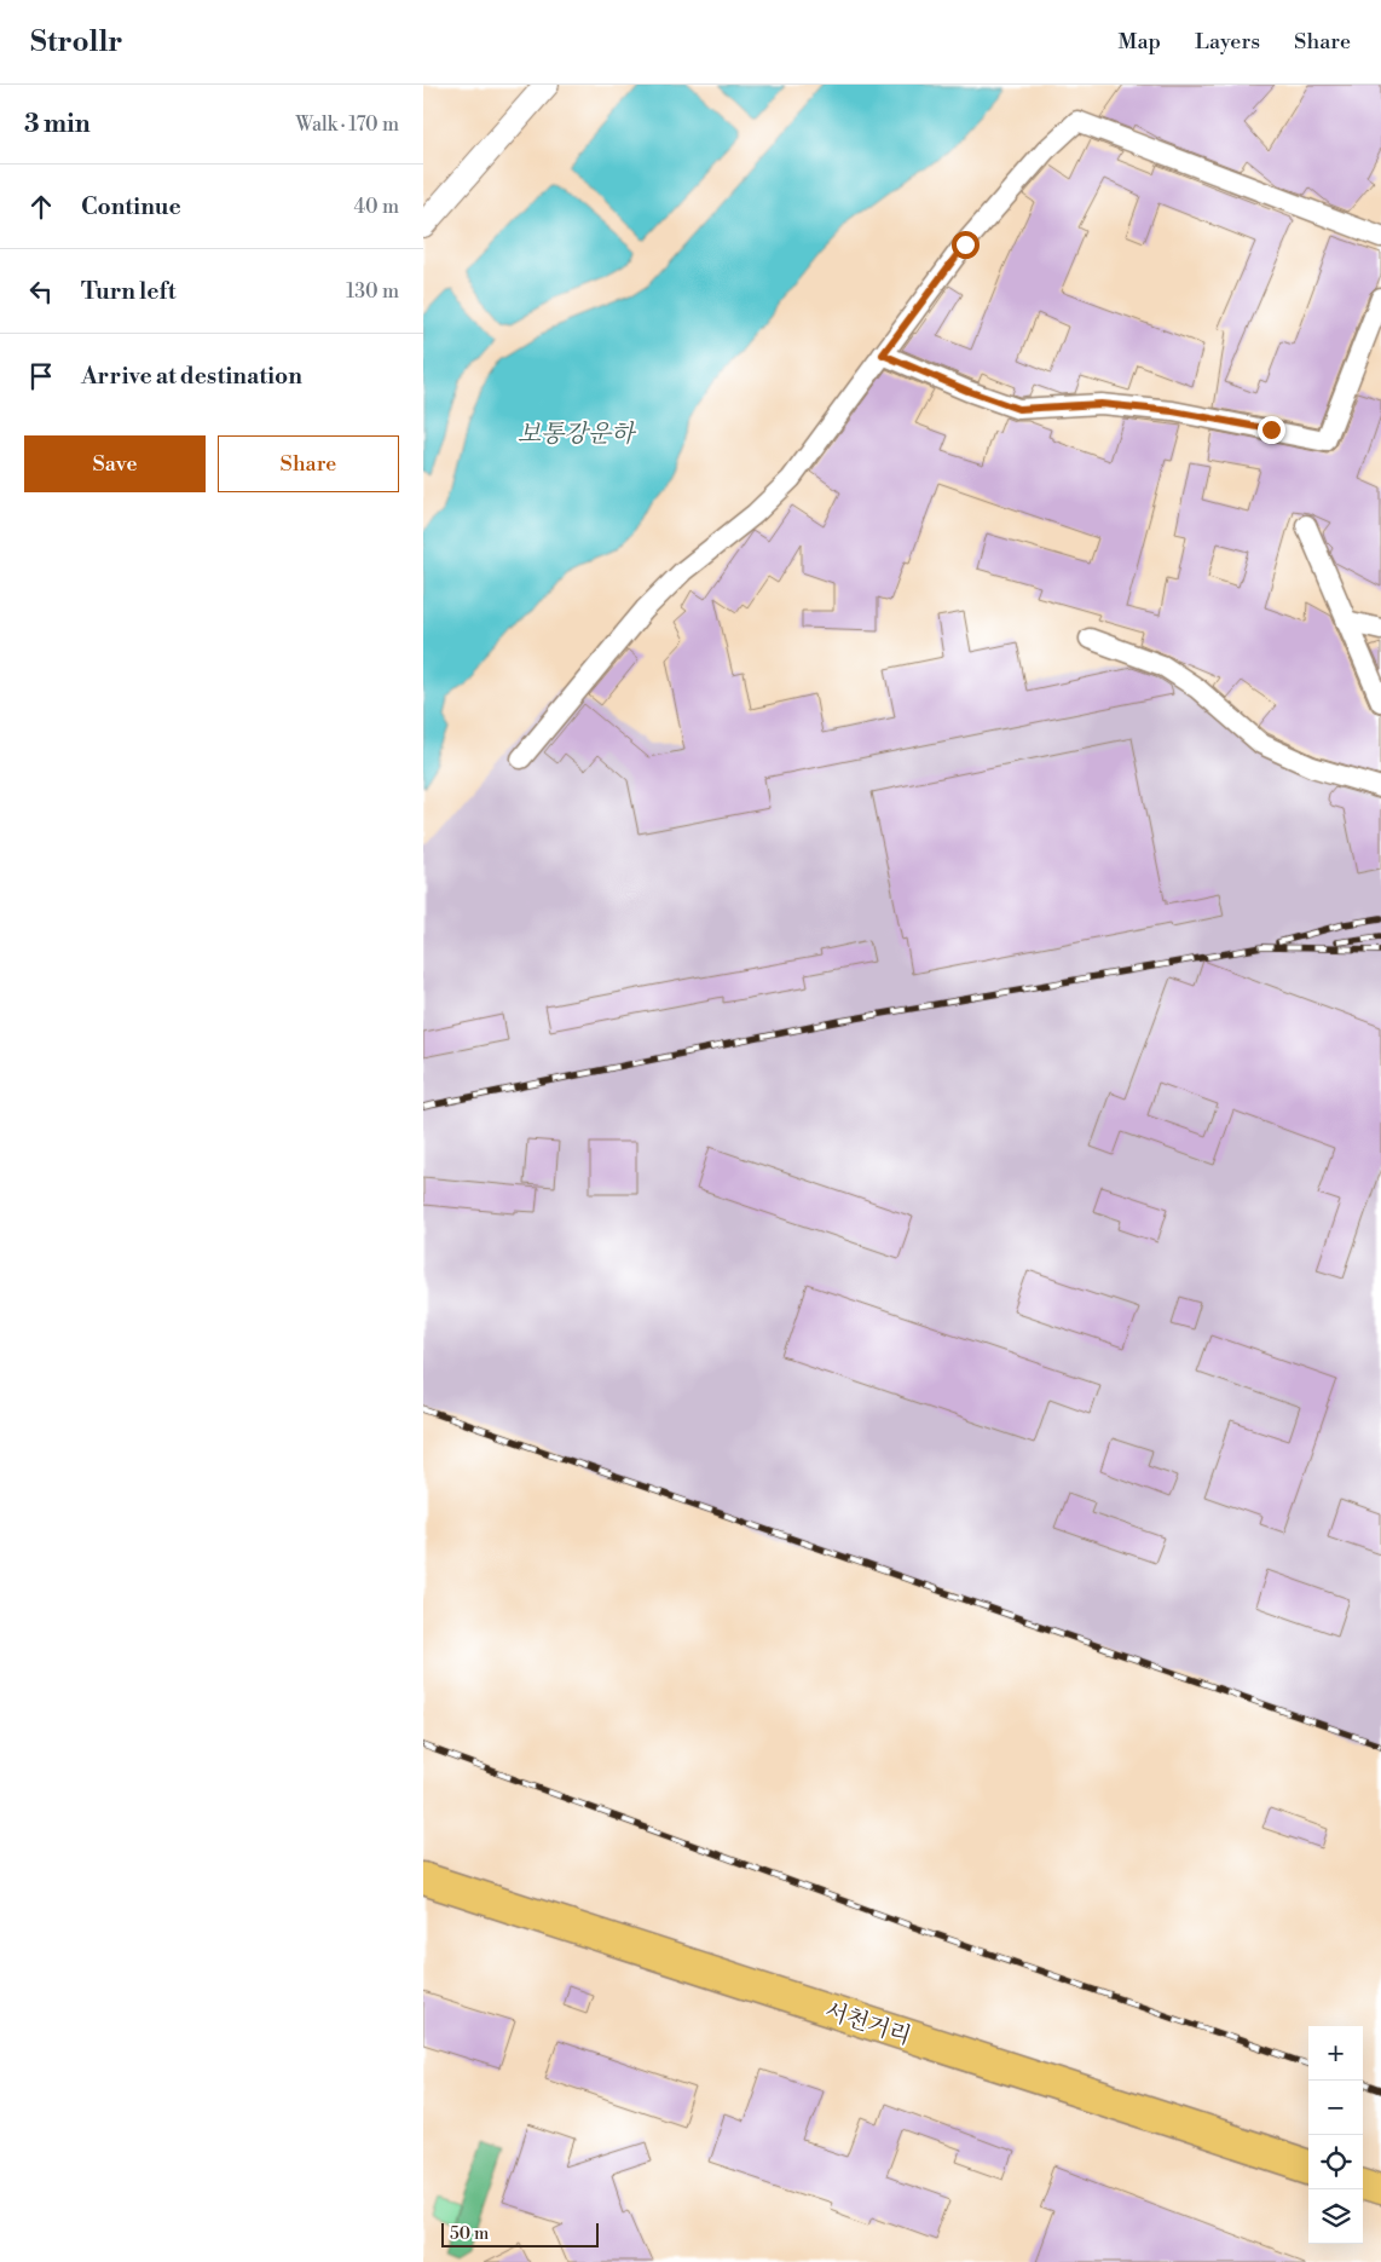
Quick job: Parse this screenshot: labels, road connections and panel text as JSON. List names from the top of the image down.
{
  "streets": {
    "main road": ["서천거리"]
  },
  "water": ["보통강운하"],
  "scale_bar": "50 m",
  "page": {
    "header": "Strollr",
    "nav": ["Map", "Layers", "Share"],
    "heading": ["3 min", "Walk · 170 m"],
    "list": [
      ["Continue", "40 m"],
      ["Turn left", "130 m"],
      "Arrive at destination"
    ],
    "buttons": ["Save", "Share"],
    "map_buttons": ["+", "−"],
    "scale": "50 m"
  }
}
